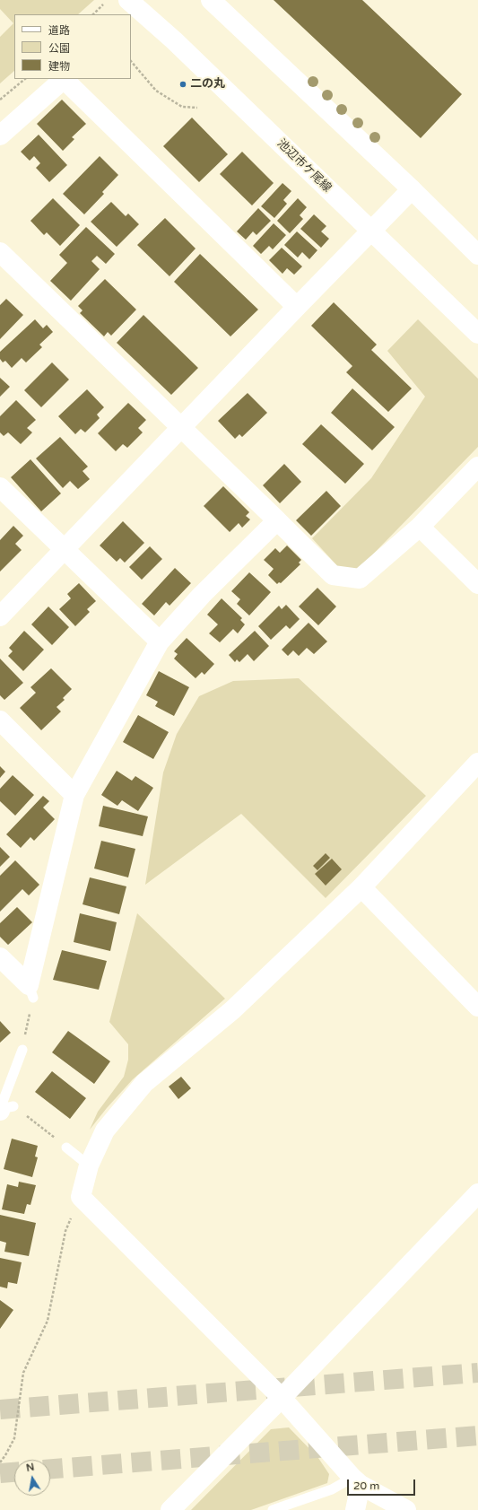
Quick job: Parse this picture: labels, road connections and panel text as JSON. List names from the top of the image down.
{
  "streets": {
    "street": ["池辺市ケ尾線"]
  },
  "places": ["二の丸"],
  "legend": ["道路", "公園", "建物"],
  "scale_bar": "20 m",
  "north": "top"
}
